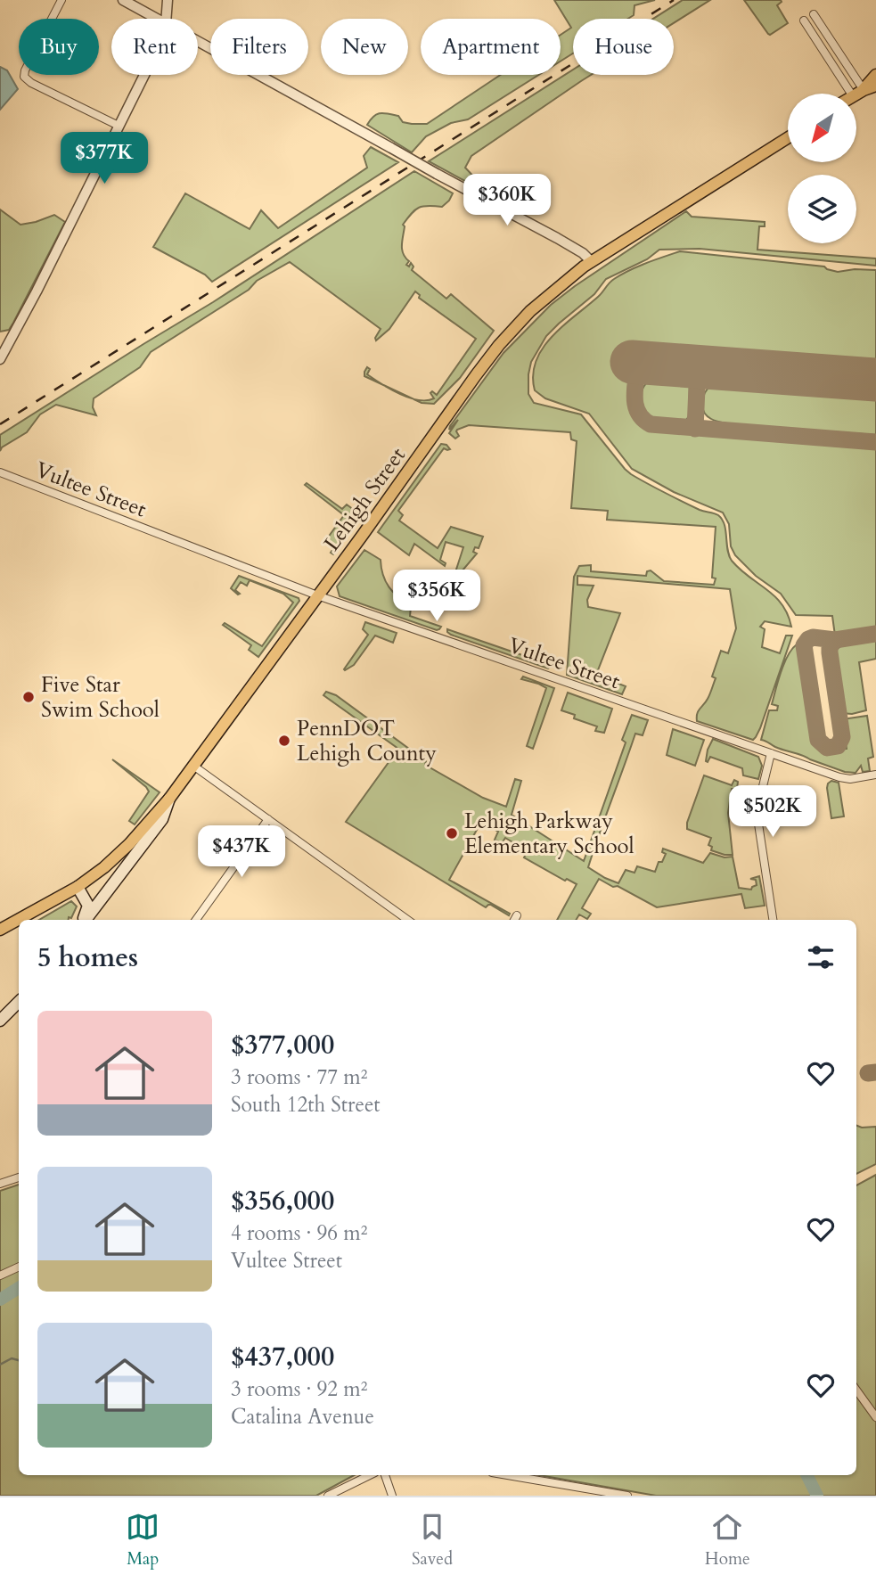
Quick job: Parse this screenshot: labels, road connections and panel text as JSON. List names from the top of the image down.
{
  "streets": {
    "main road": ["Lehigh Street"],
    "street": ["Vultee Street"]
  },
  "crossings": [
    ["Vultee Street", "Lehigh Street"]
  ],
  "places": ["Five Star Swim School", "PennDOT Lehigh County", "Lehigh Parkway Elementary School"],
  "north": "bottom left",
  "page": {
    "chip": [
      "Buy",
      "Rent",
      "Filters",
      "New",
      "Apartment",
      "House"
    ],
    "price": [
      "$377K",
      "$360K",
      "$356K",
      "$502K",
      "$437K"
    ],
    "heading": "5 homes",
    "list": [
      {
        "name": "$377,000",
        "note": "3 rooms · 77 m² · South 12th Street"
      },
      {
        "name": "$356,000",
        "note": "4 rooms · 96 m² · Vultee Street"
      },
      {
        "name": "$437,000",
        "note": "3 rooms · 92 m² · Catalina Avenue"
      }
    ],
    "tabs": ["Map", "Saved", "Home"]
  }
}
